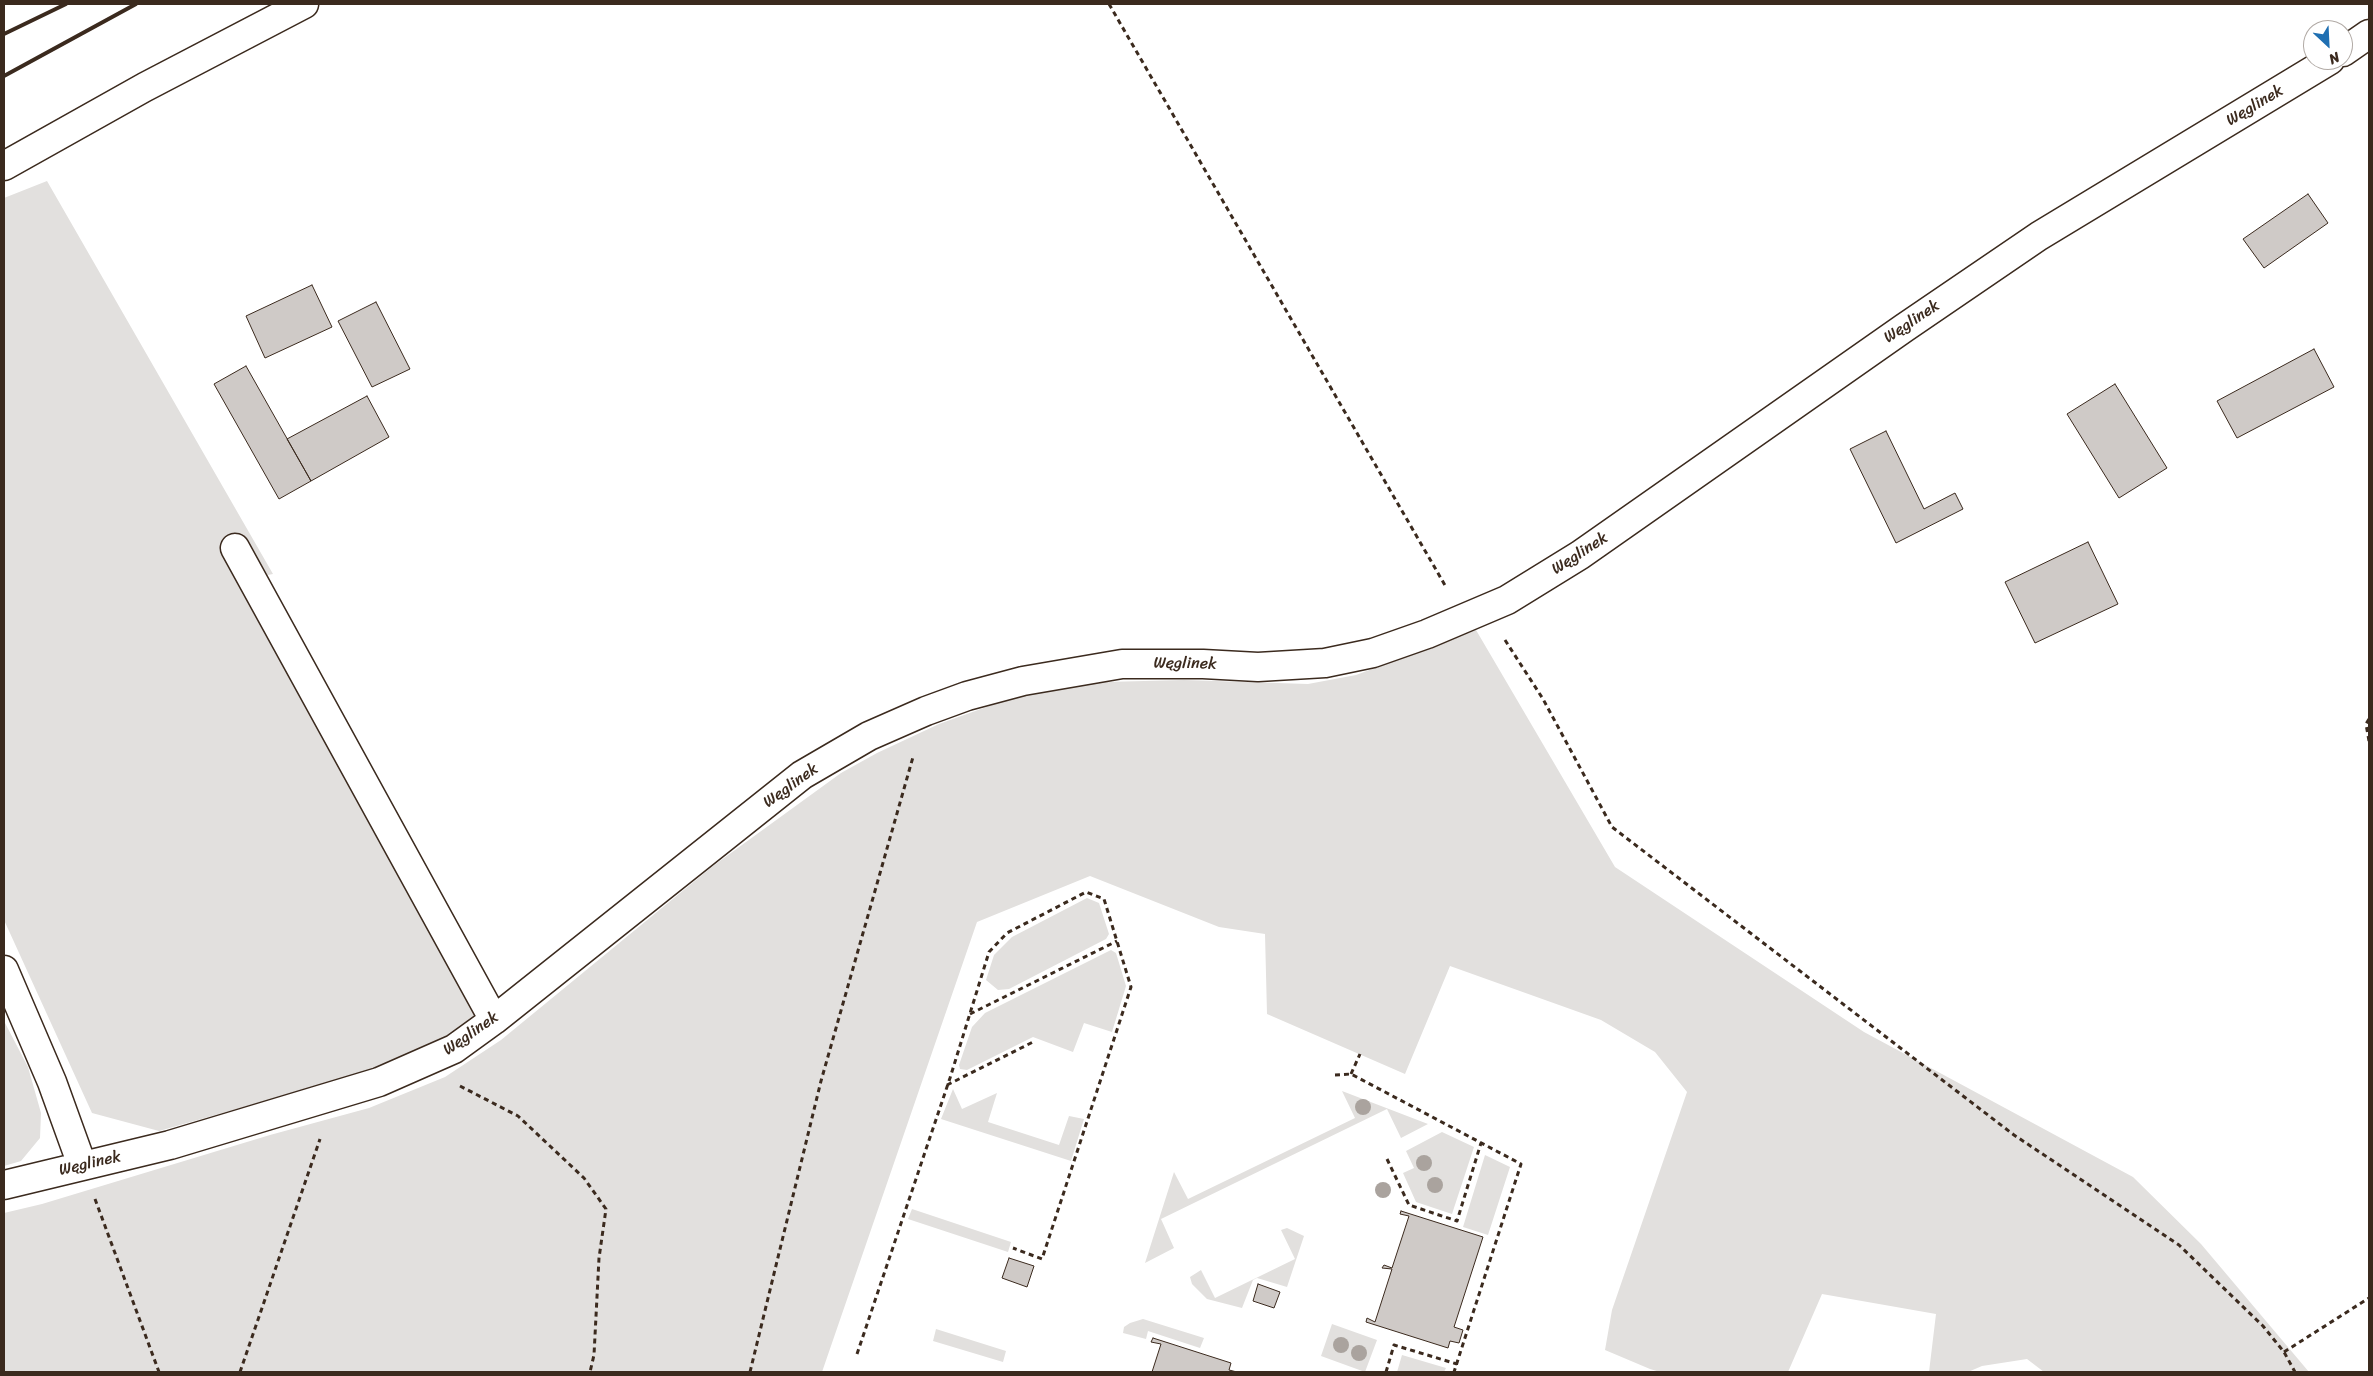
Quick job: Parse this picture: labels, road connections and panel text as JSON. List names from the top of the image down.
{
  "streets": {
    "street": ["Węglinek"]
  },
  "north": "bottom right"
}
